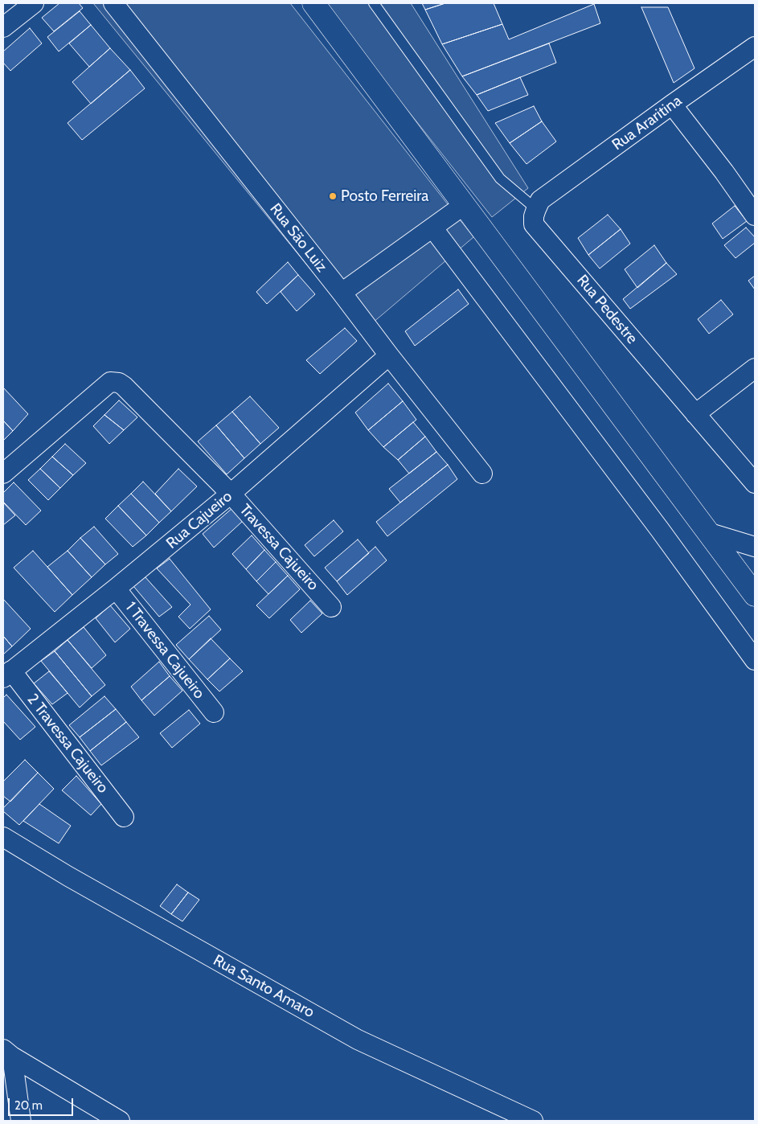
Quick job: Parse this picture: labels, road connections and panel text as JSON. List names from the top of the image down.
{
  "streets": {
    "street": [
      "Rua Araritina",
      "Rua São Luiz",
      "Rua Pedestre",
      "Rua Cajueiro",
      "Travessa Cajueiro",
      "1 Travessa Cajueiro",
      "2 Travessa Cajueiro",
      "Rua Santo Amaro"
    ]
  },
  "crossings": [
    ["Rua Araritina", "Rua Pedestre"],
    ["Rua São Luiz", "Rua Cajueiro"],
    ["Rua Cajueiro", "Travessa Cajueiro"],
    ["Rua Cajueiro", "1 Travessa Cajueiro"],
    ["Rua Cajueiro", "2 Travessa Cajueiro"]
  ],
  "places": ["Posto Ferreira"],
  "scale_bar": "20 m"
}
